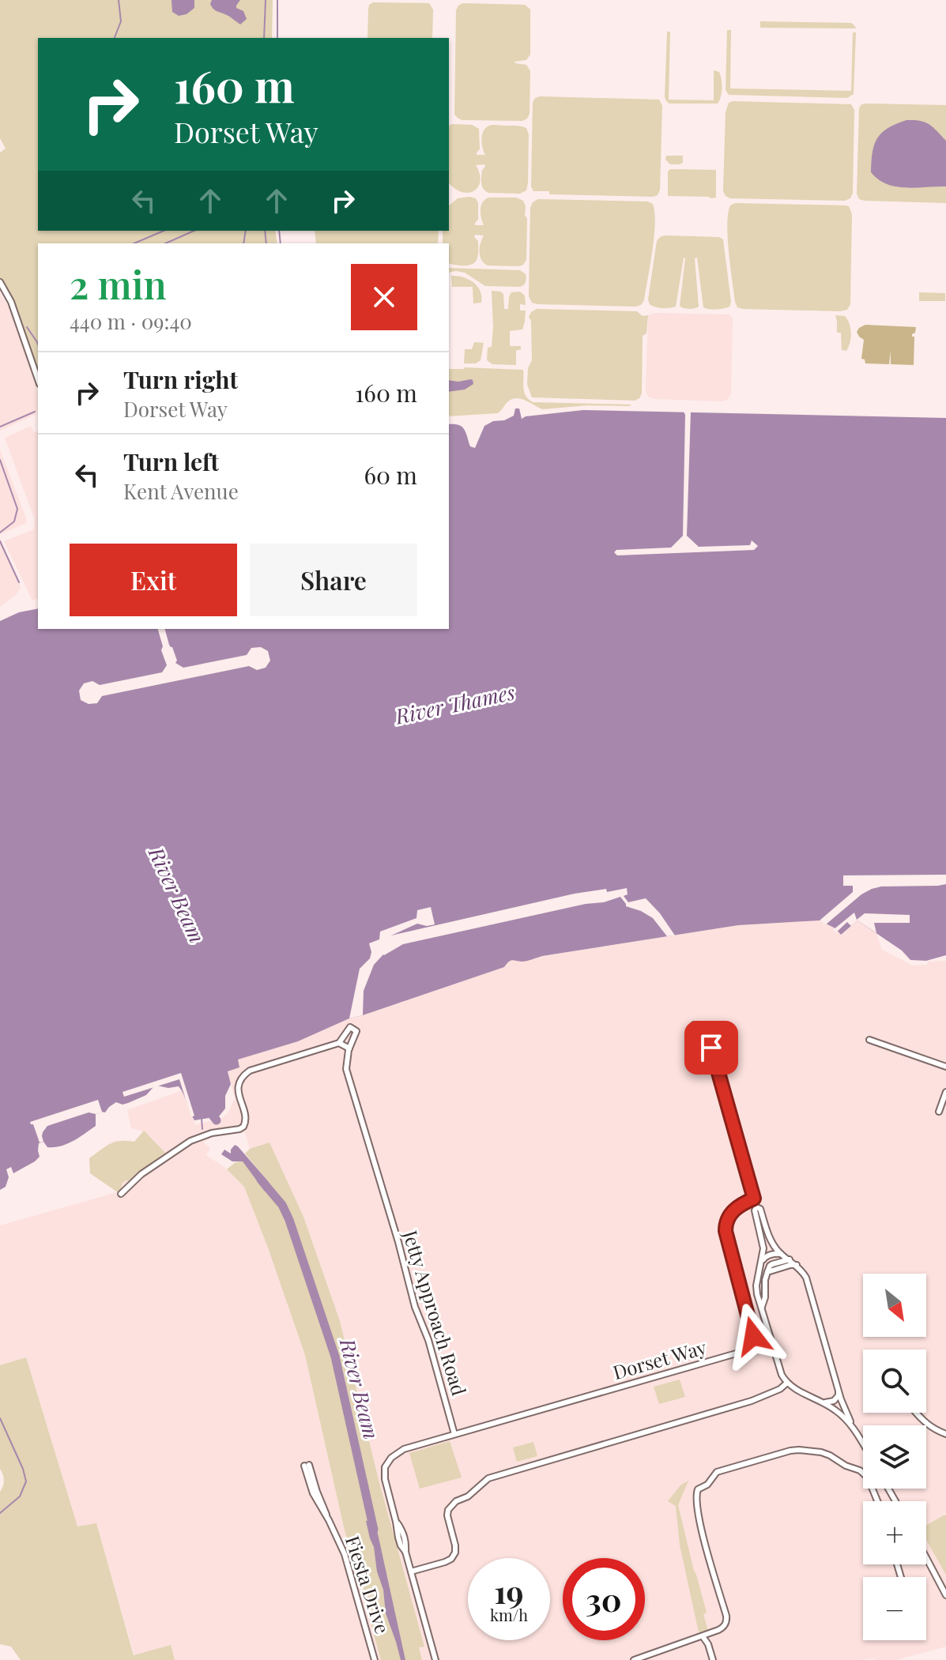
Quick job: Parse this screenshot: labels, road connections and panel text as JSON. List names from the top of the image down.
{
  "streets": {
    "street": ["Jetty Approach Road", "Dorset Way", "Fiesta Drive"]
  },
  "crossings": [
    ["Jetty Approach Road", "Dorset Way"]
  ],
  "water": ["River Thames", "River Beam"],
  "north": "bottom right",
  "page": {
    "turn": ["160 m", "Dorset Way"],
    "heading": ["2 min", "440 m · 09:40"],
    "list": [
      {
        "name": "Turn right",
        "note": "Dorset Way",
        "value": "160 m"
      },
      {
        "name": "Turn left",
        "note": "Kent Avenue",
        "value": "60 m"
      }
    ],
    "buttons": ["Exit", "Share"],
    "map_buttons": ["+", "−"],
    "speed": "19 km/h",
    "limit": "30"
  }
}
